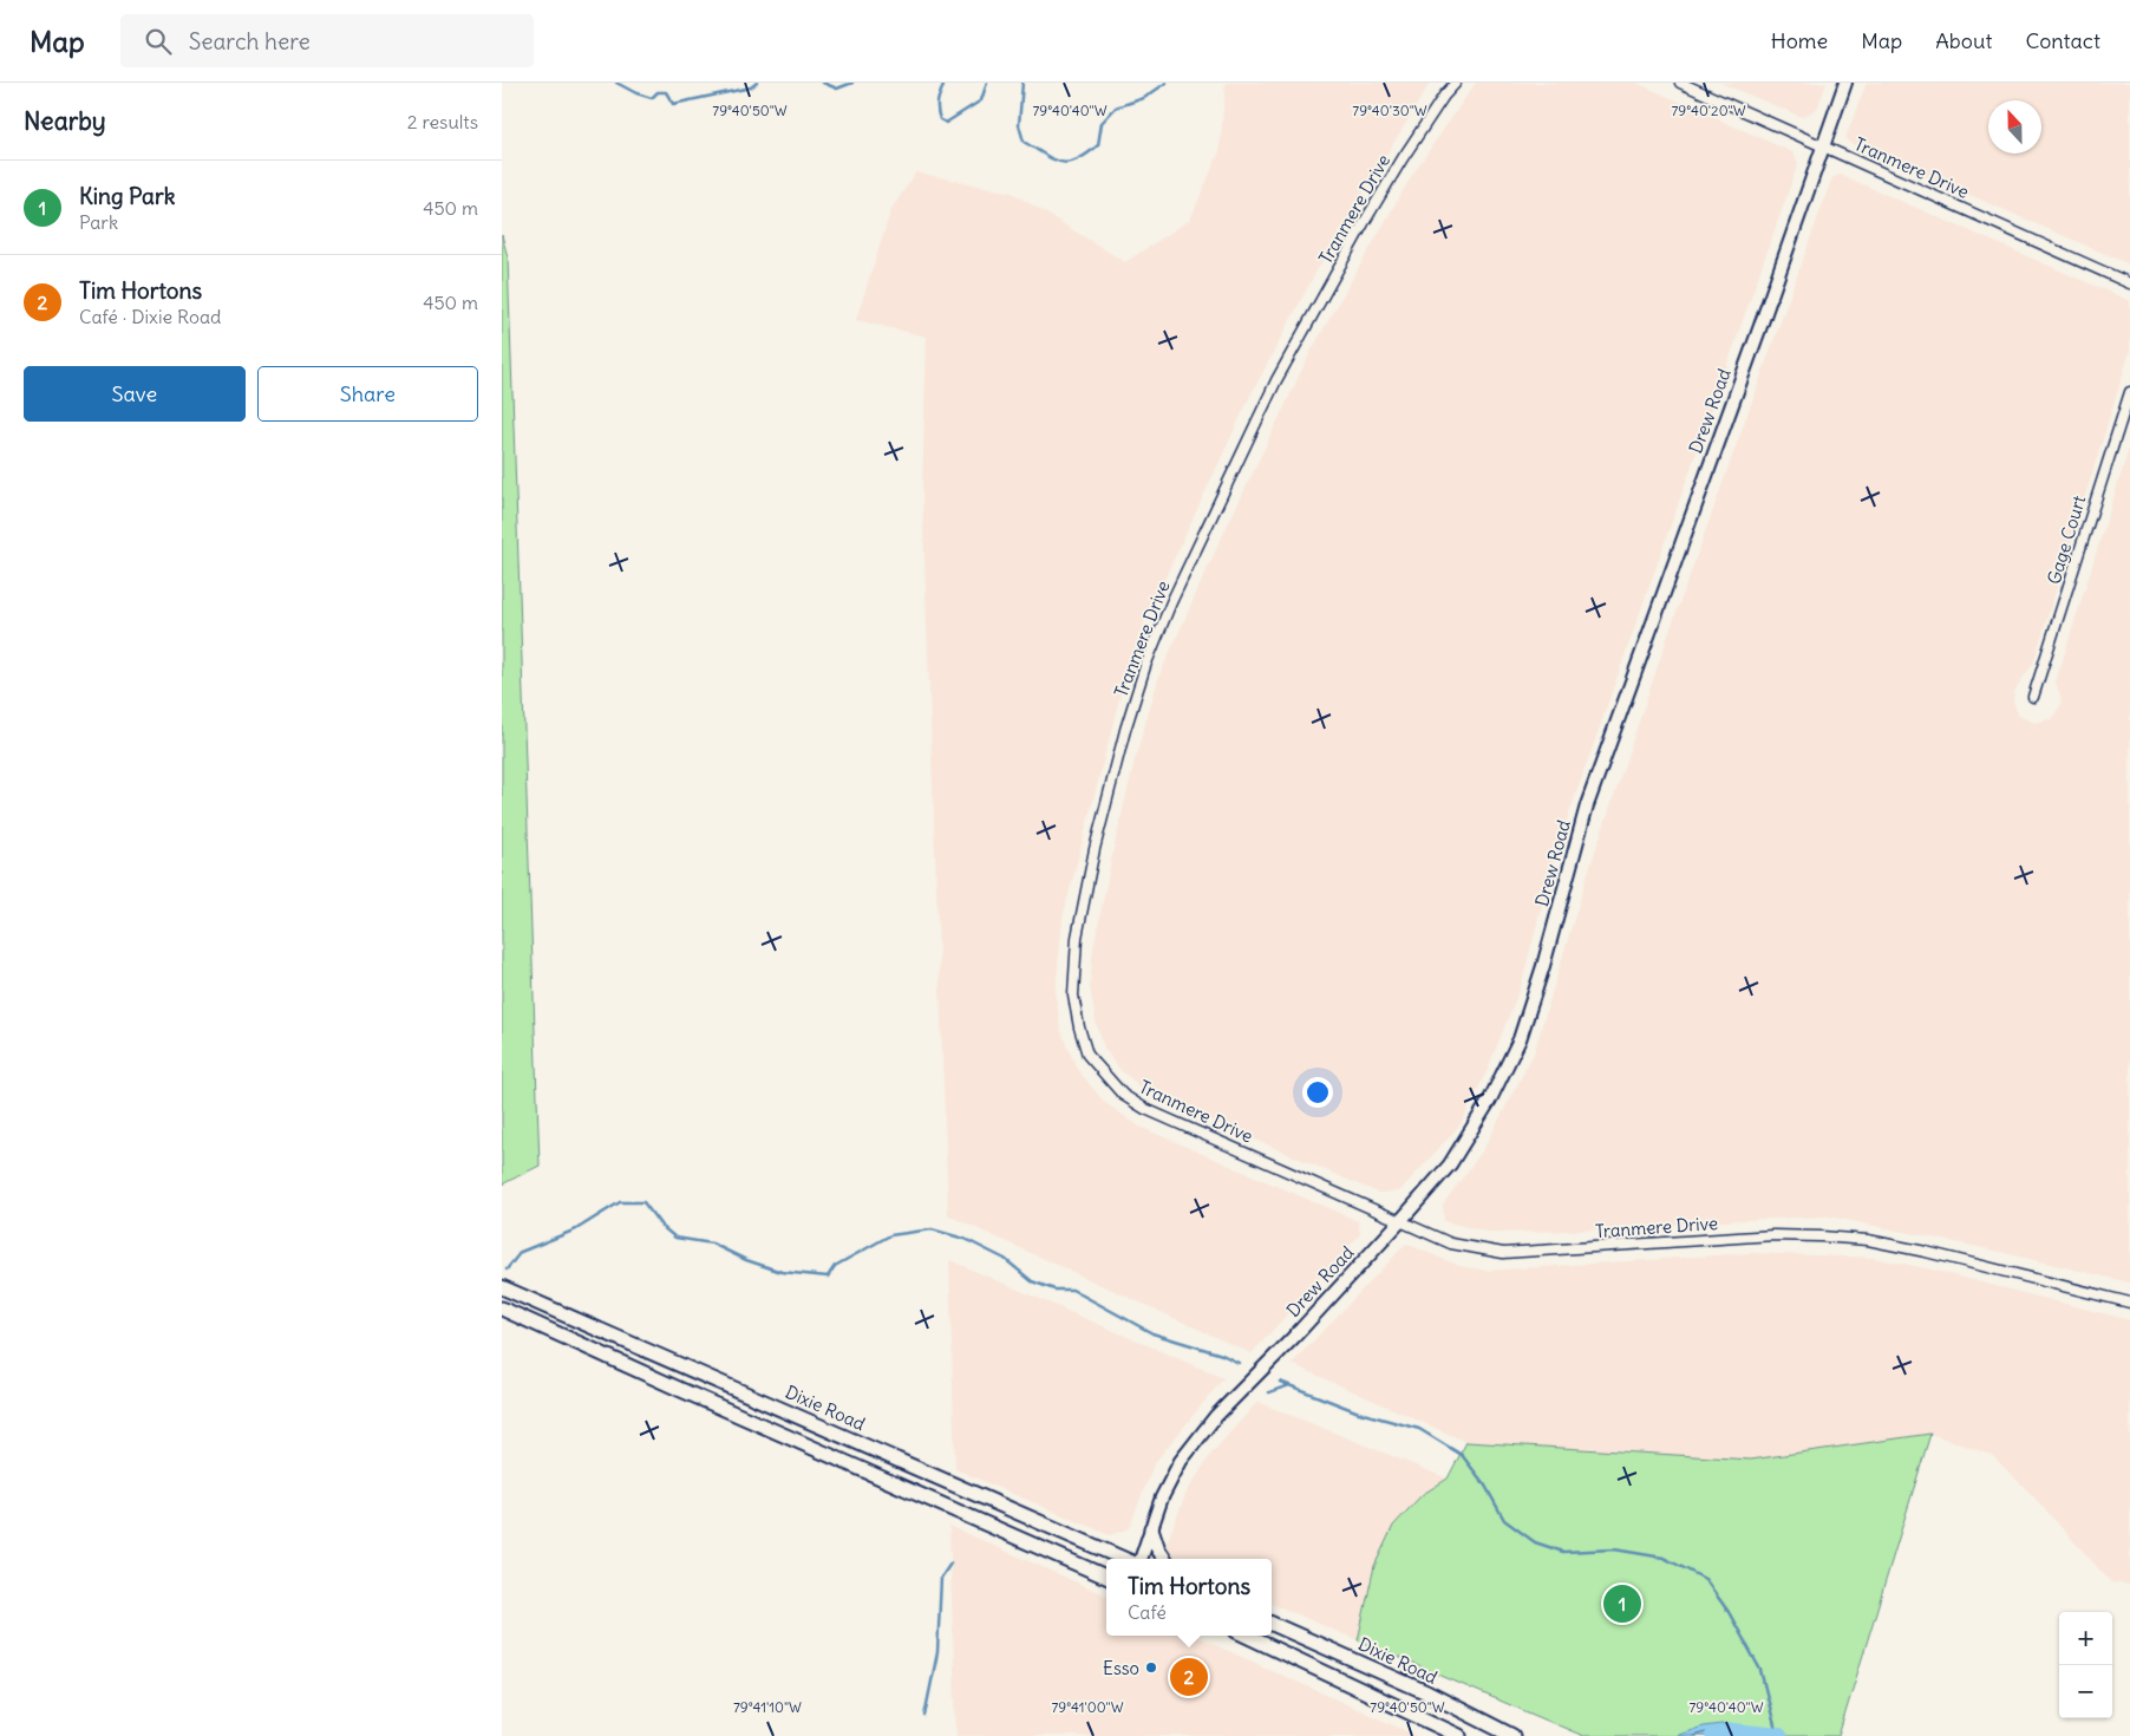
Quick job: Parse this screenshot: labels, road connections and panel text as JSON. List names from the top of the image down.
{
  "streets": {
    "main road": ["Dixie Road"],
    "street": ["Tranmere Drive", "Drew Road", "Gage Court"]
  },
  "crossings": [
    ["Tranmere Drive", "Drew Road"]
  ],
  "places": ["Esso"],
  "north": "top",
  "page": {
    "header": "Map",
    "search": "Search here",
    "nav": [
      "Home",
      "Map",
      "About",
      "Contact"
    ],
    "heading": ["Nearby", "2 results"],
    "list": [
      {
        "mark": "1",
        "name": "King Park",
        "note": "Park",
        "value": "450 m"
      },
      {
        "mark": "2",
        "name": "Tim Hortons",
        "note": "Café · Dixie Road",
        "value": "450 m"
      }
    ],
    "buttons": ["Save", "Share"],
    "popup": ["Tim Hortons", "Café"],
    "pins": ["1", "2"],
    "map_buttons": ["+", "−"]
  },
  "coordinates": [
    "79°40'30\"W",
    "79°40'20\"W",
    "79°40'50\"W",
    "79°40'40\"W",
    "79°41'10\"W",
    "79°41'00\"W"
  ]
}
